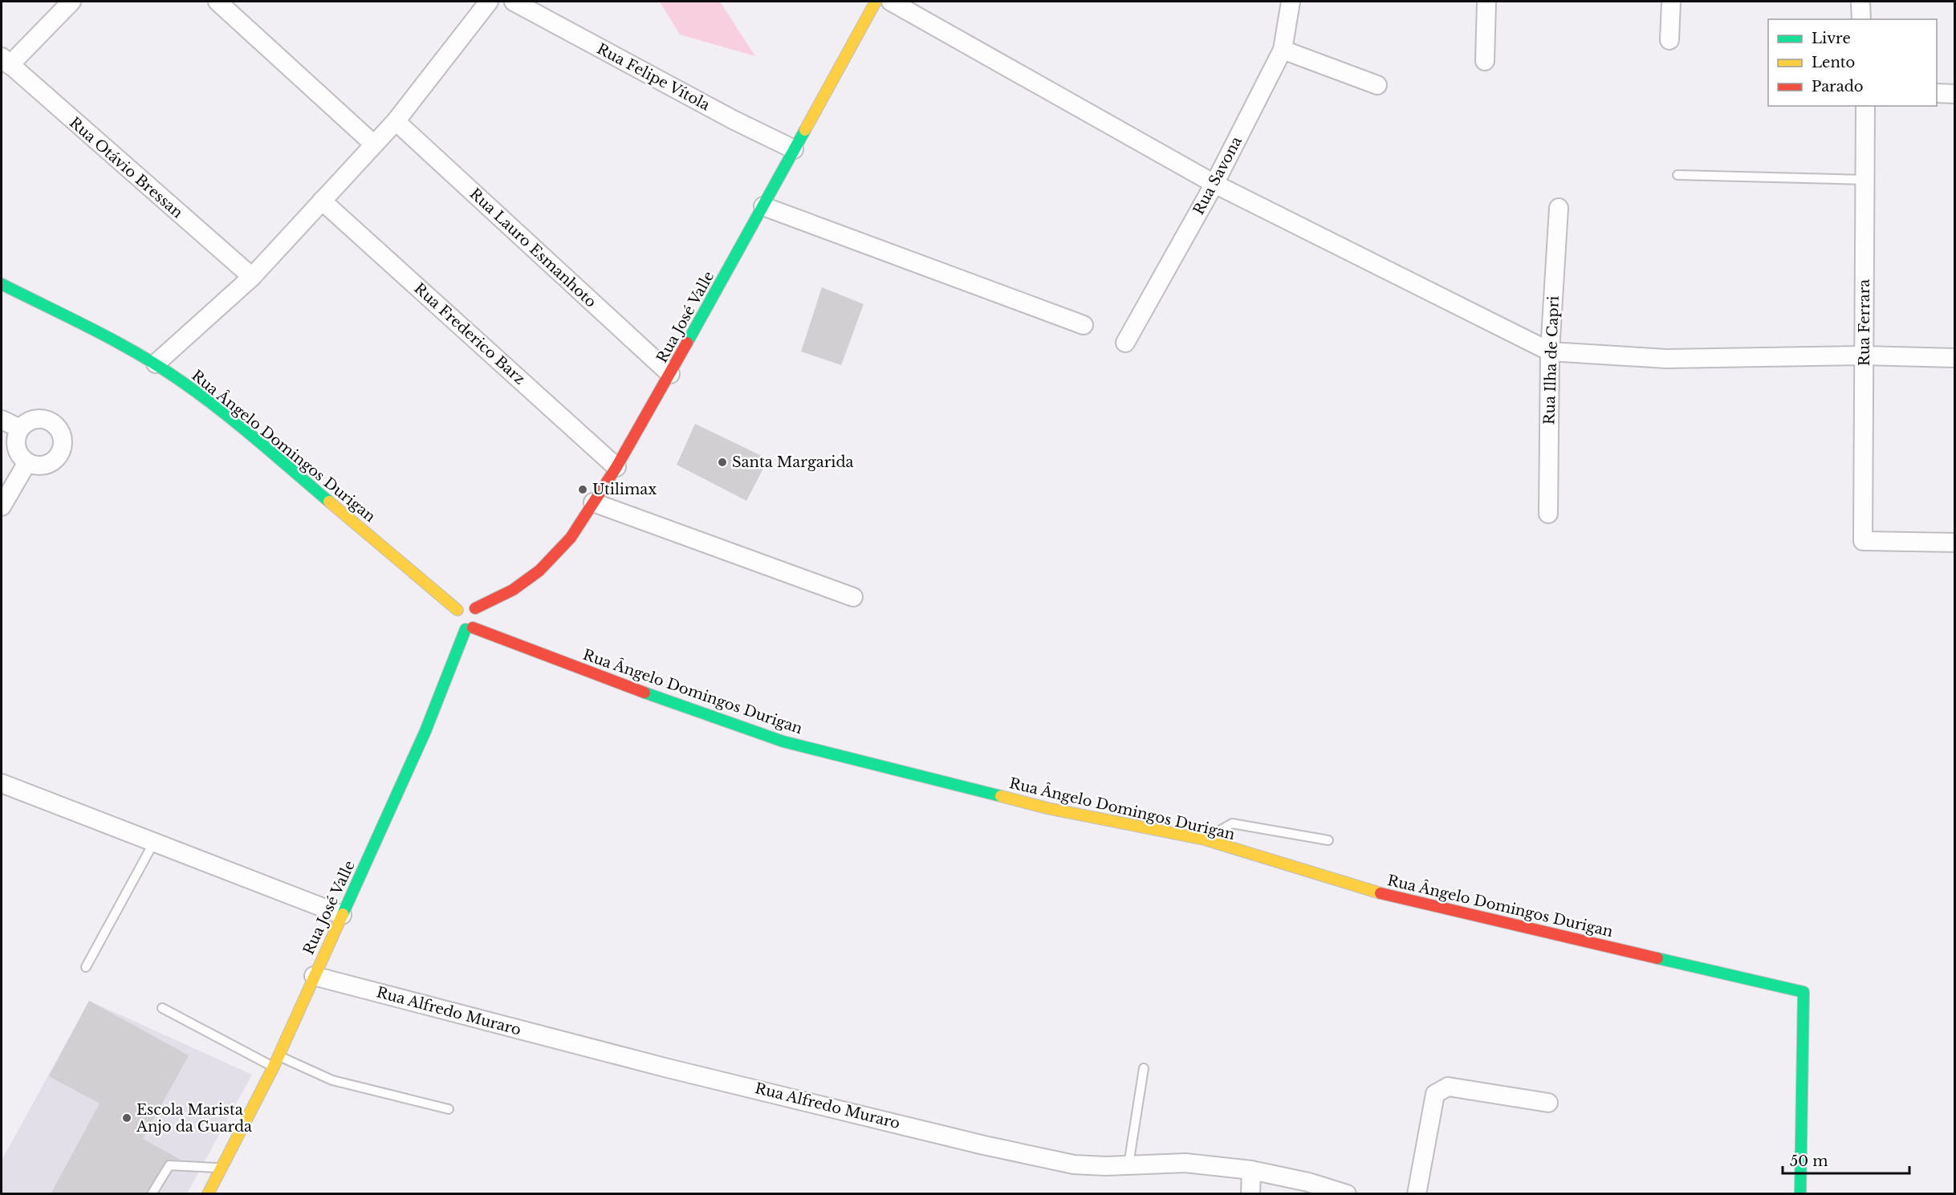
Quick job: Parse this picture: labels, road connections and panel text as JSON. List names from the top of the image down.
{
  "streets": {
    "street": [
      "Rua Felipe Vítola",
      "Rua Otávio Bressan",
      "Rua Savona",
      "Rua Lauro Esmanhoto",
      "Rua José Valle",
      "Rua Ferrara",
      "Rua Frederico Barz",
      "Rua Ilha de Capri",
      "Rua Ângelo Domingos Durigan",
      "Rua Alfredo Muraro"
    ]
  },
  "crossings": [
    ["Rua Felipe Vítola", "Rua José Valle"],
    ["Rua Lauro Esmanhoto", "Rua José Valle"],
    ["Rua José Valle", "Rua Frederico Barz"],
    ["Rua José Valle", "Rua Ângelo Domingos Durigan"],
    ["Rua José Valle", "Rua Alfredo Muraro"]
  ],
  "places": ["Santa Margarida", "Utilimax", "Escola Marista Anjo da Guarda"],
  "legend": ["Livre", "Lento", "Parado"],
  "scale_bar": "50 m"
}
